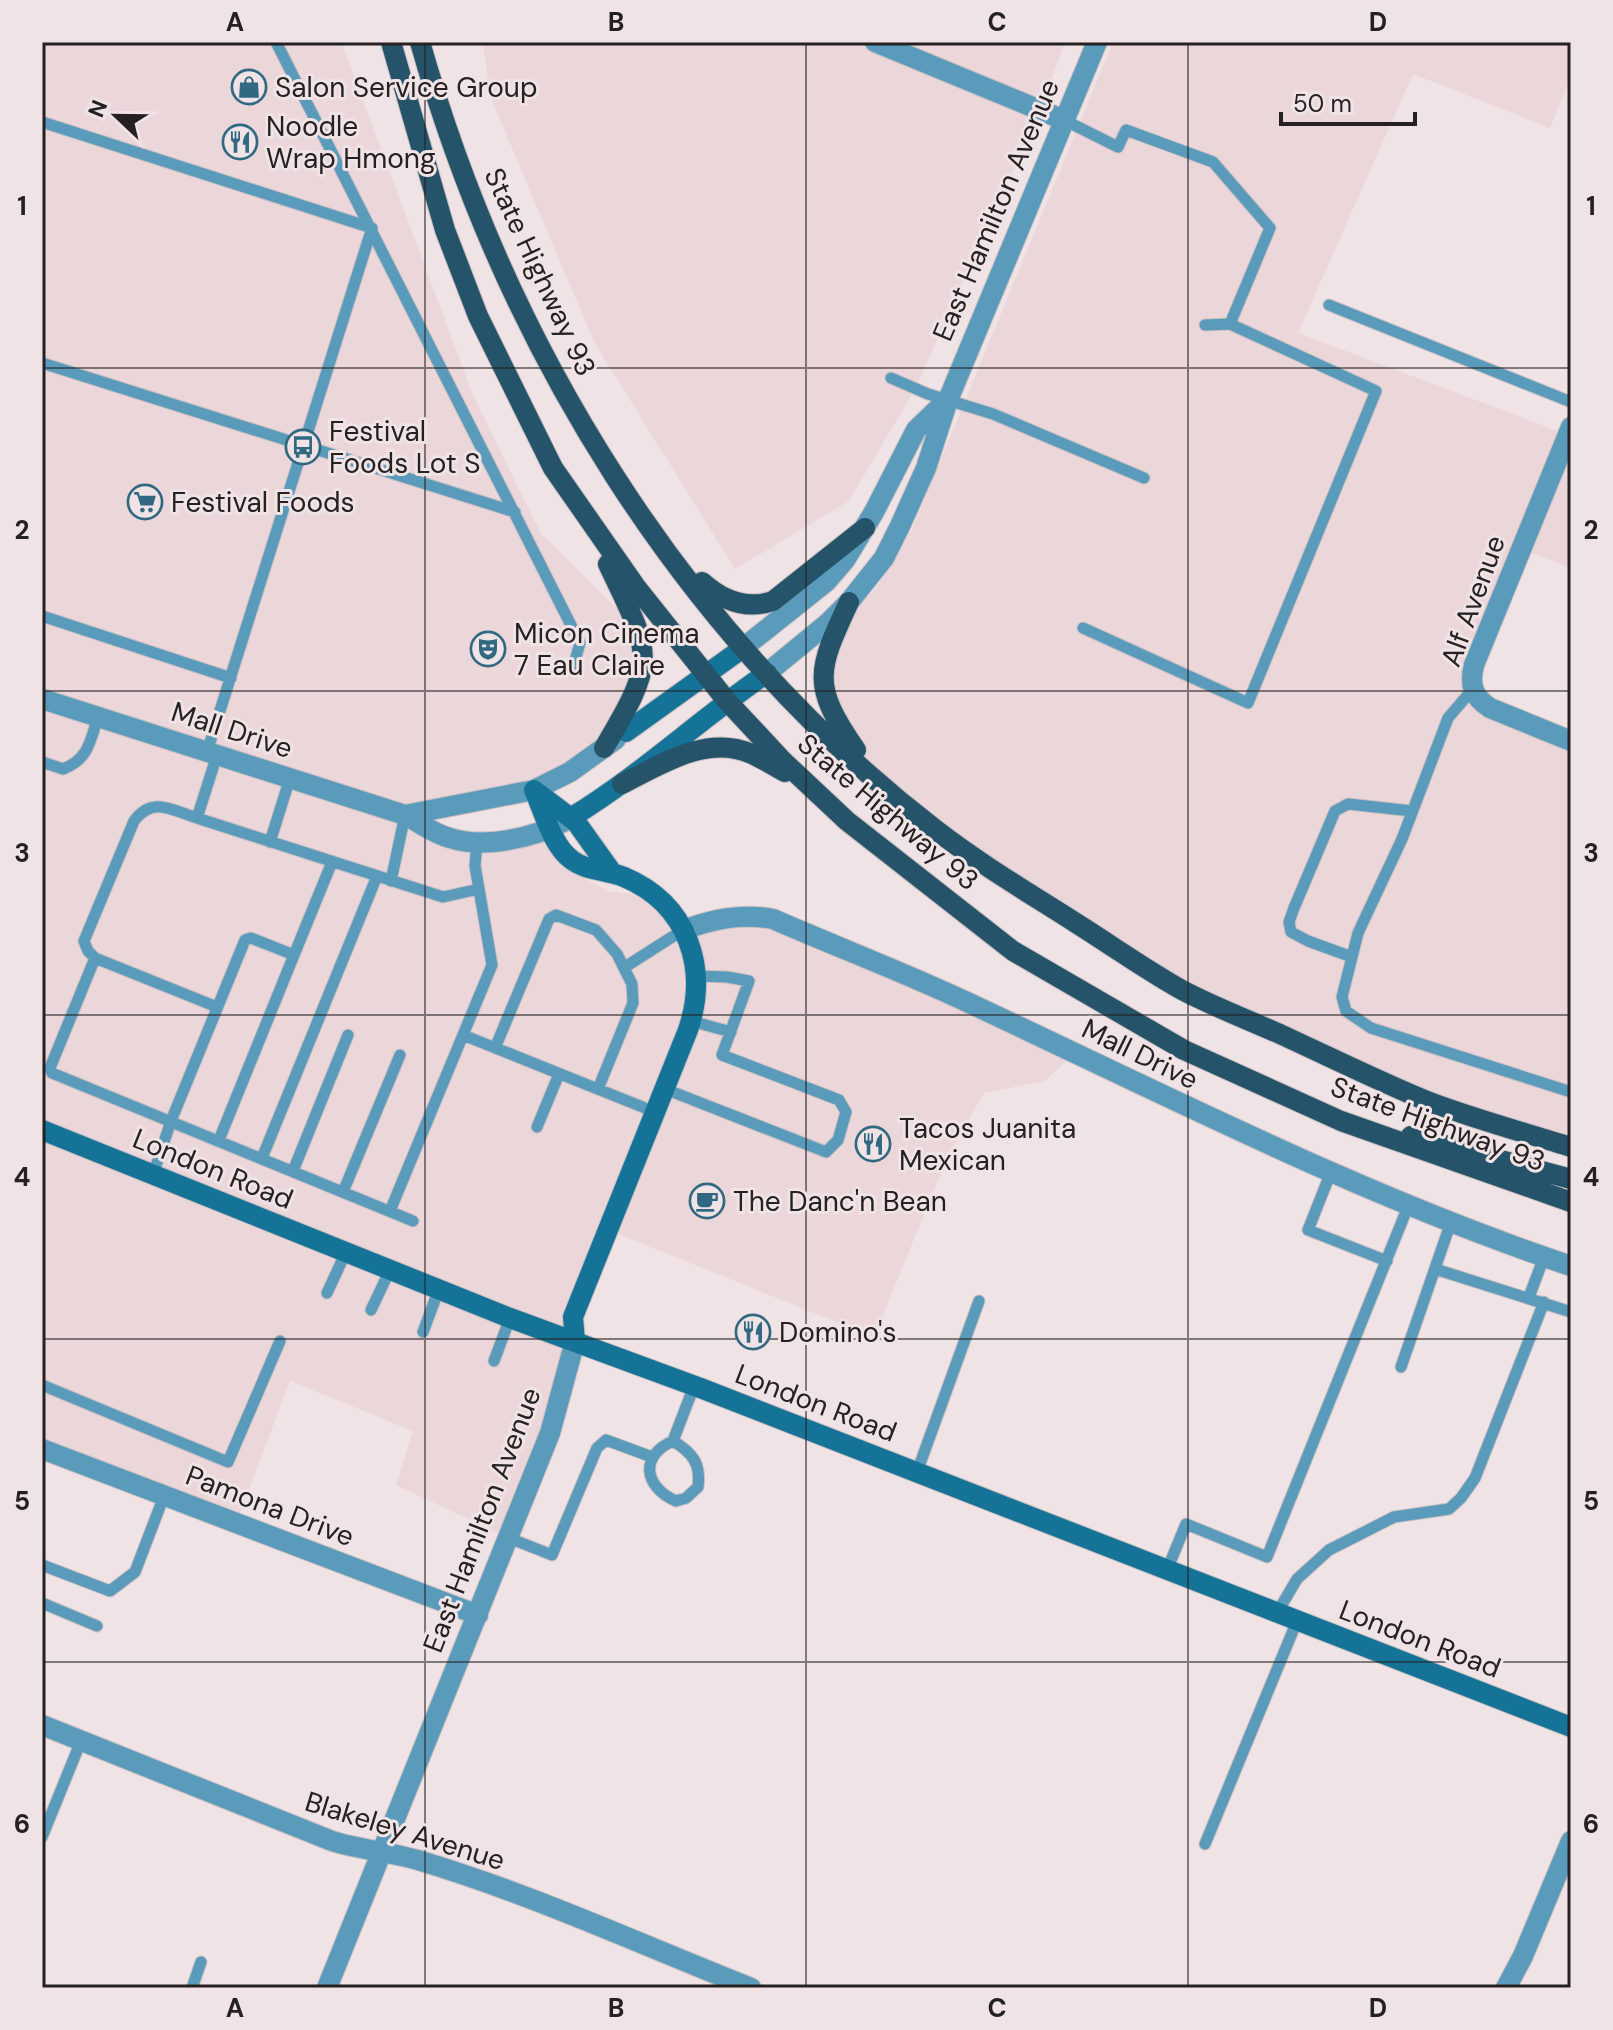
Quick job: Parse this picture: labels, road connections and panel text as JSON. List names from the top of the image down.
{
  "streets": {
    "main road": ["State Highway 93"],
    "street": [
      "East Hamilton Avenue",
      "Alf Avenue",
      "Mall Drive",
      "London Road",
      "Pamona Drive",
      "Blakeley Avenue"
    ]
  },
  "crossings": [
    ["East Hamilton Avenue", "State Highway 93"],
    ["East Hamilton Avenue", "Mall Drive"],
    ["East Hamilton Avenue", "London Road"],
    ["East Hamilton Avenue", "Pamona Drive"],
    ["East Hamilton Avenue", "Blakeley Avenue"]
  ],
  "places": {
    "shop": ["Salon Service Group"],
    "restaurant": ["Noodle Wrap Hmong", "Tacos Juanita Mexican", "Domino's"],
    "bus stop": ["Festival Foods Lot S"],
    "supermarket": ["Festival Foods"],
    "theatre": ["Micon Cinema 7 Eau Claire"],
    "cafe": ["The Danc'n Bean"]
  },
  "scale_bar": "50 m",
  "north": "left",
  "grid": {
    "columns": [
      "A",
      "B",
      "C",
      "D"
    ],
    "rows": [
      "1",
      "2",
      "3",
      "4",
      "5",
      "6"
    ]
  }
}
